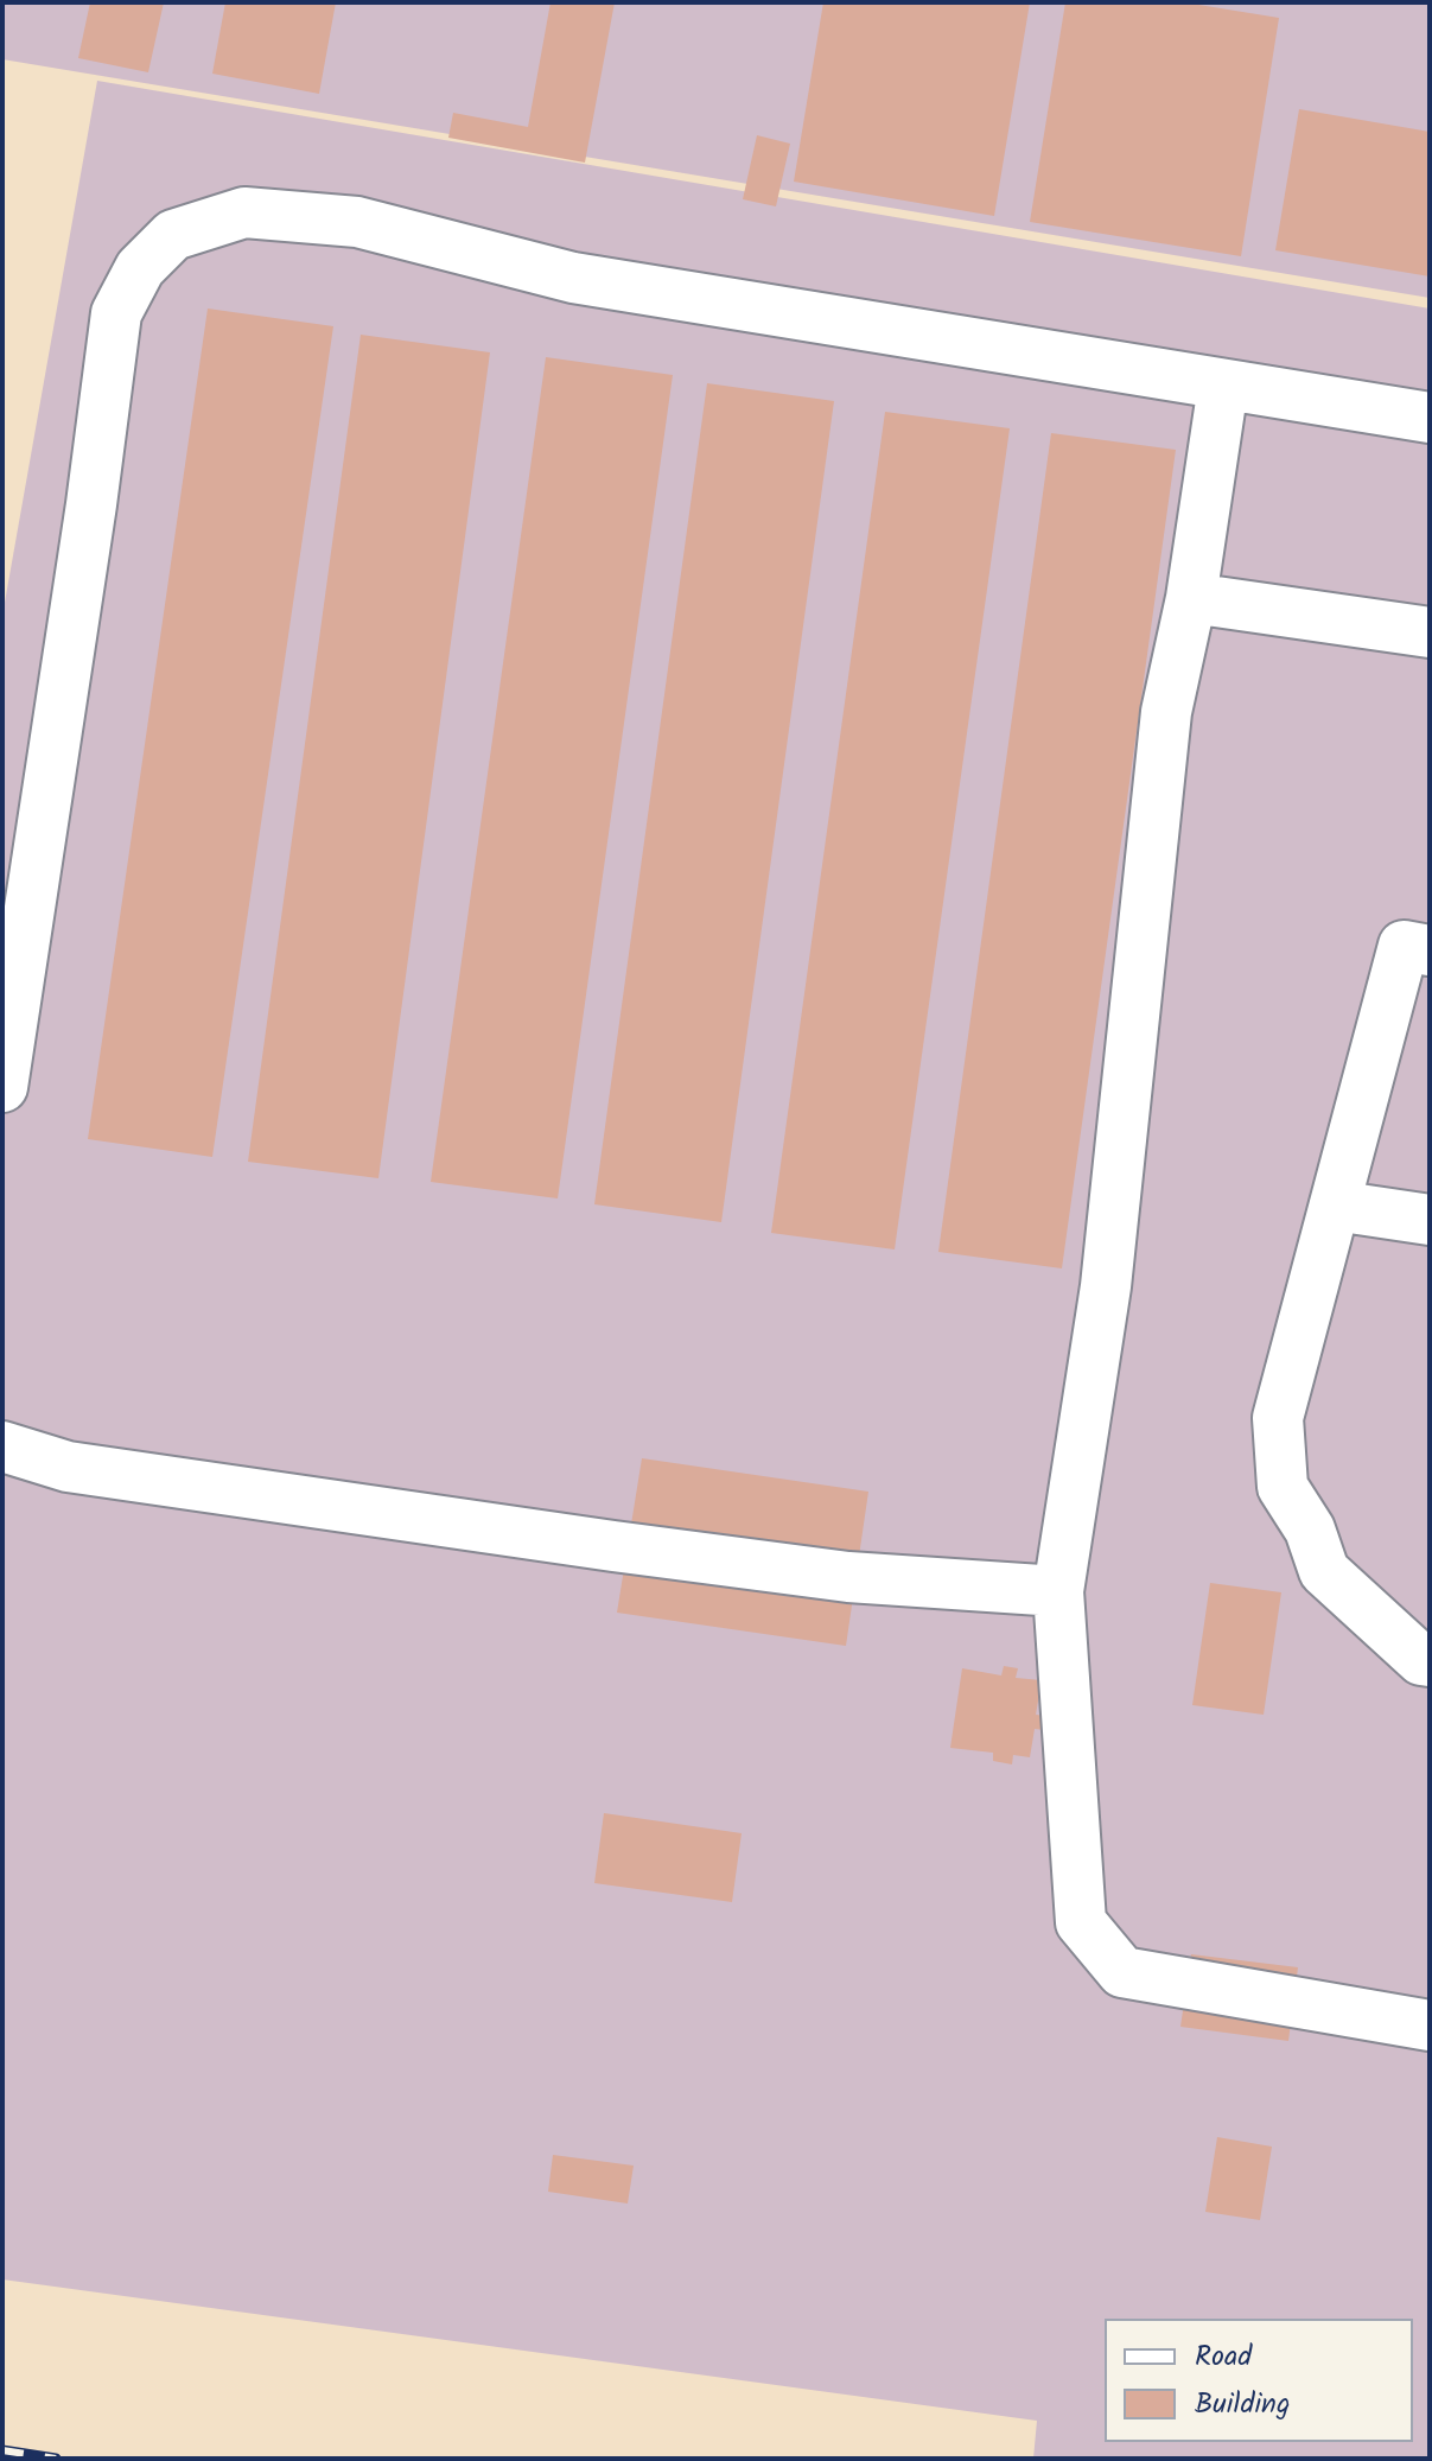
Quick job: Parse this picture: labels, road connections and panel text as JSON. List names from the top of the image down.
{
  "legend": ["Road", "Building"]
}
